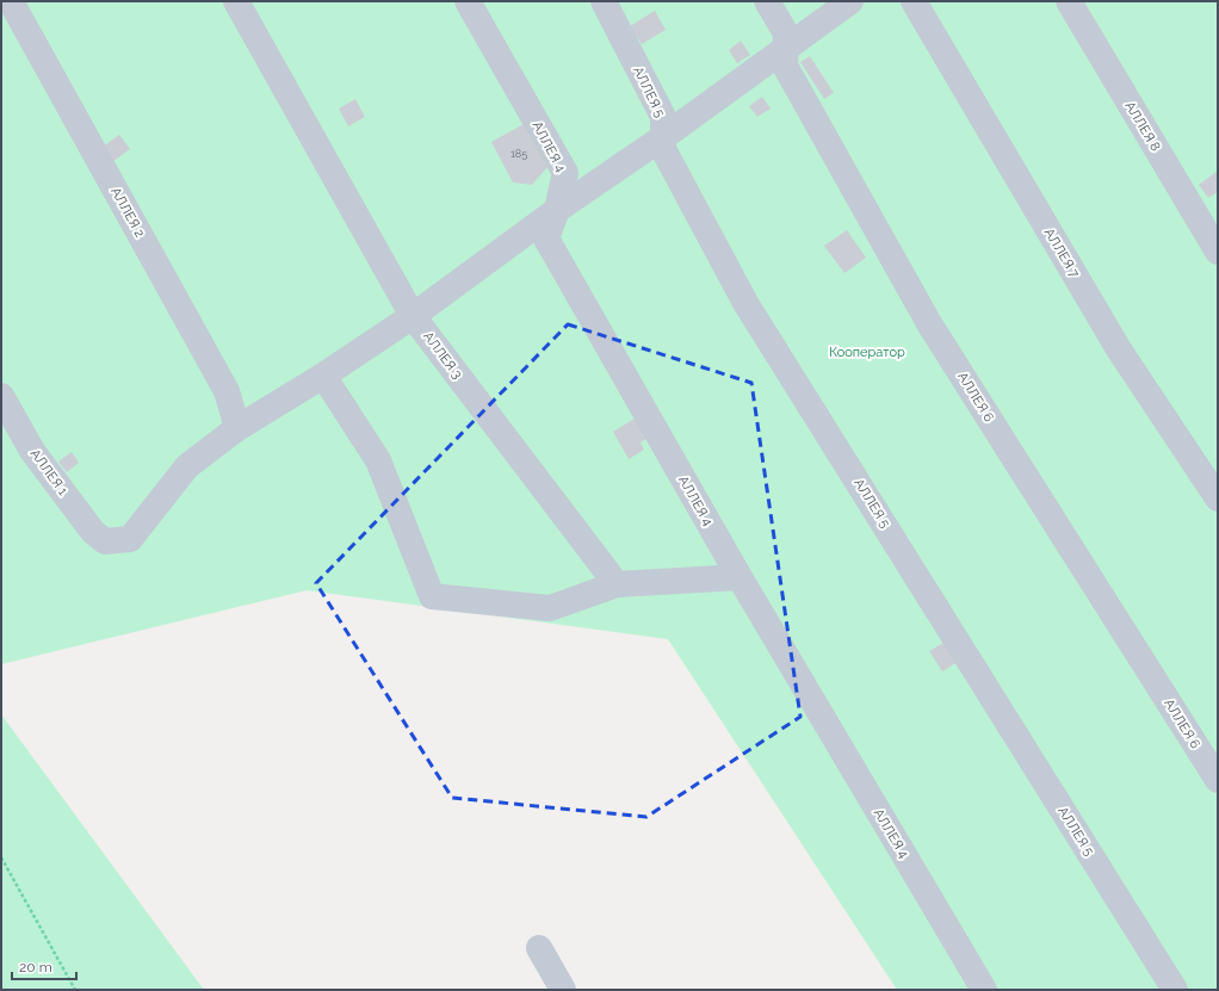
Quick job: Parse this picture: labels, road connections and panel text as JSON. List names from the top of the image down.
{
  "streets": {
    "street": [
      "АЛЛЕЯ 5",
      "АЛЛЕЯ 8",
      "АЛЛЕЯ 4",
      "АЛЛЕЯ 2",
      "АЛЛЕЯ 7",
      "АЛЛЕЯ 3",
      "АЛЛЕЯ 6",
      "АЛЛЕЯ 1"
    ]
  },
  "crossings": [
    ["АЛЛЕЯ 2", "АЛЛЕЯ 1"]
  ],
  "parks": ["Кооператор"],
  "house_numbers": ["185"],
  "scale_bar": "20 m"
}
